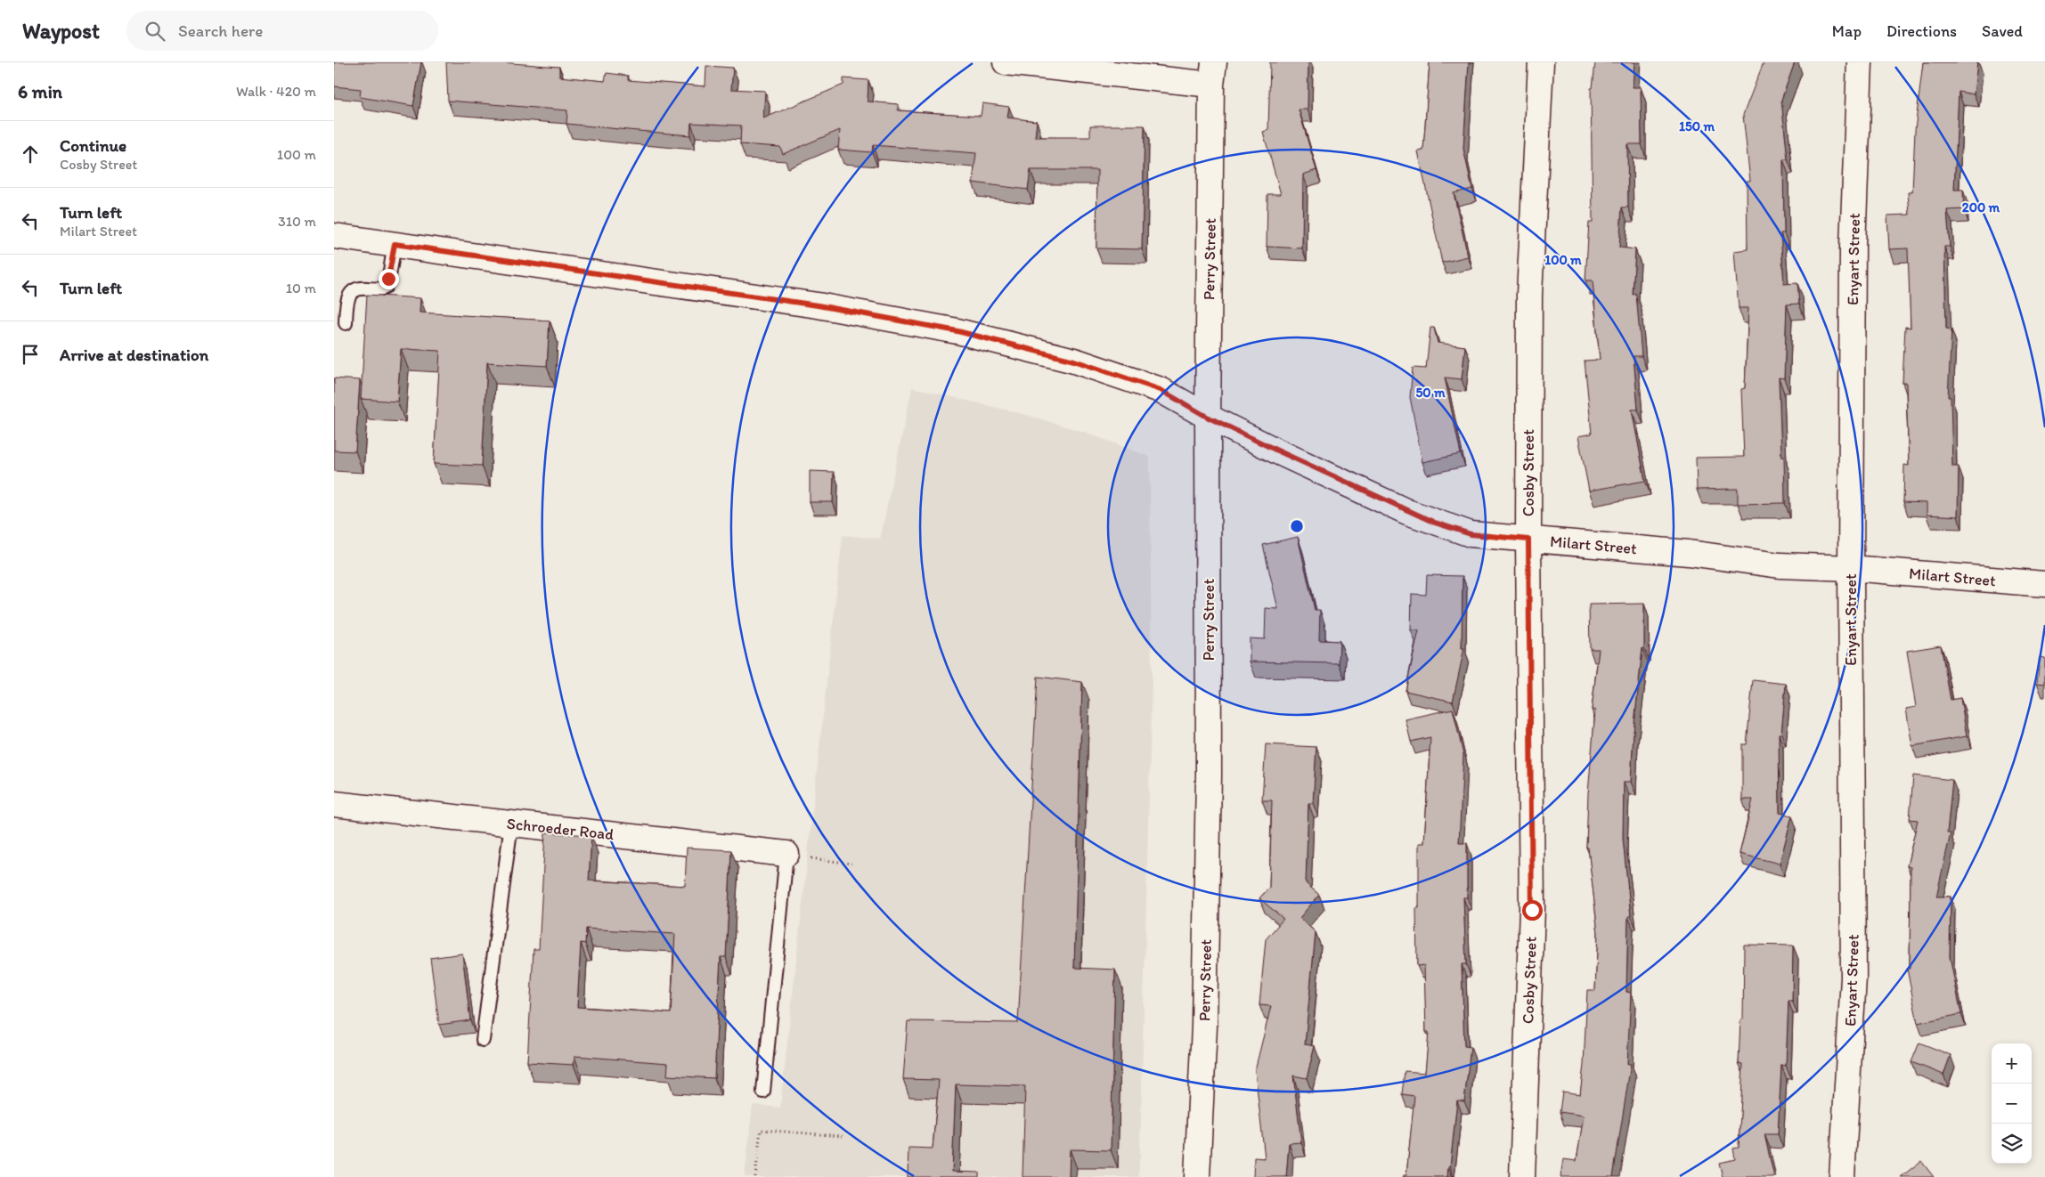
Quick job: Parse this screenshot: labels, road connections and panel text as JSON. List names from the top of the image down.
{
  "streets": {
    "street": [
      "Perry Street",
      "Enyart Street",
      "Cosby Street",
      "Milart Street",
      "Schroeder Road"
    ]
  },
  "crossings": [
    ["Perry Street", "Milart Street"],
    ["Enyart Street", "Milart Street"],
    ["Cosby Street", "Milart Street"]
  ],
  "page": {
    "header": "Waypost",
    "search": "Search here",
    "nav": ["Map", "Directions", "Saved"],
    "heading": ["6 min", "Walk · 420 m"],
    "list": [
      ["Continue", "Cosby Street", "100 m"],
      ["Turn left", "Milart Street", "310 m"],
      ["Turn left", "10 m"],
      "Arrive at destination"
    ],
    "map_buttons": ["+", "−"]
  },
  "rings": [
    "150 m",
    "200 m",
    "100 m",
    "50 m"
  ]
}
